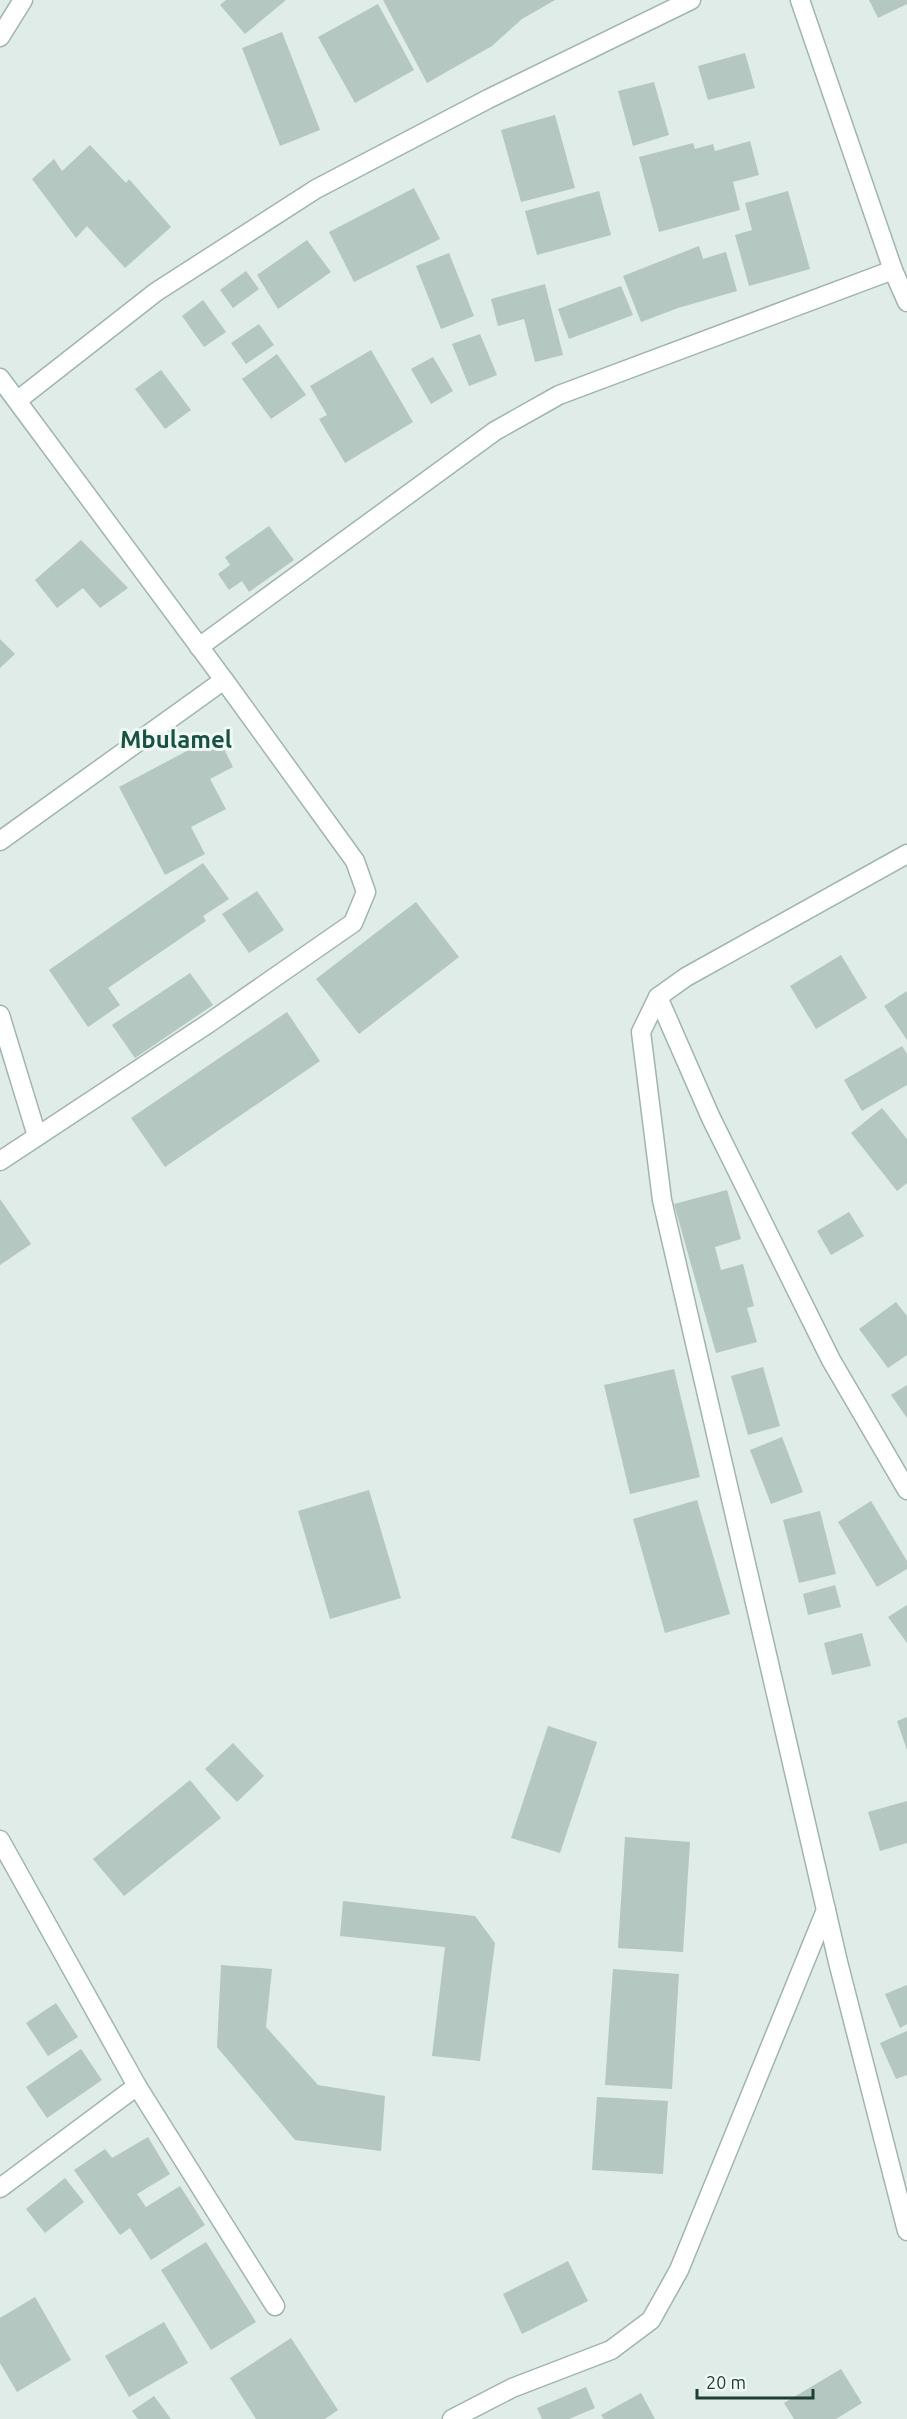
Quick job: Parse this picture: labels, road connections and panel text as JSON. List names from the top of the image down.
{
  "districts": ["Mbulamel"],
  "scale_bar": "20 m"
}
